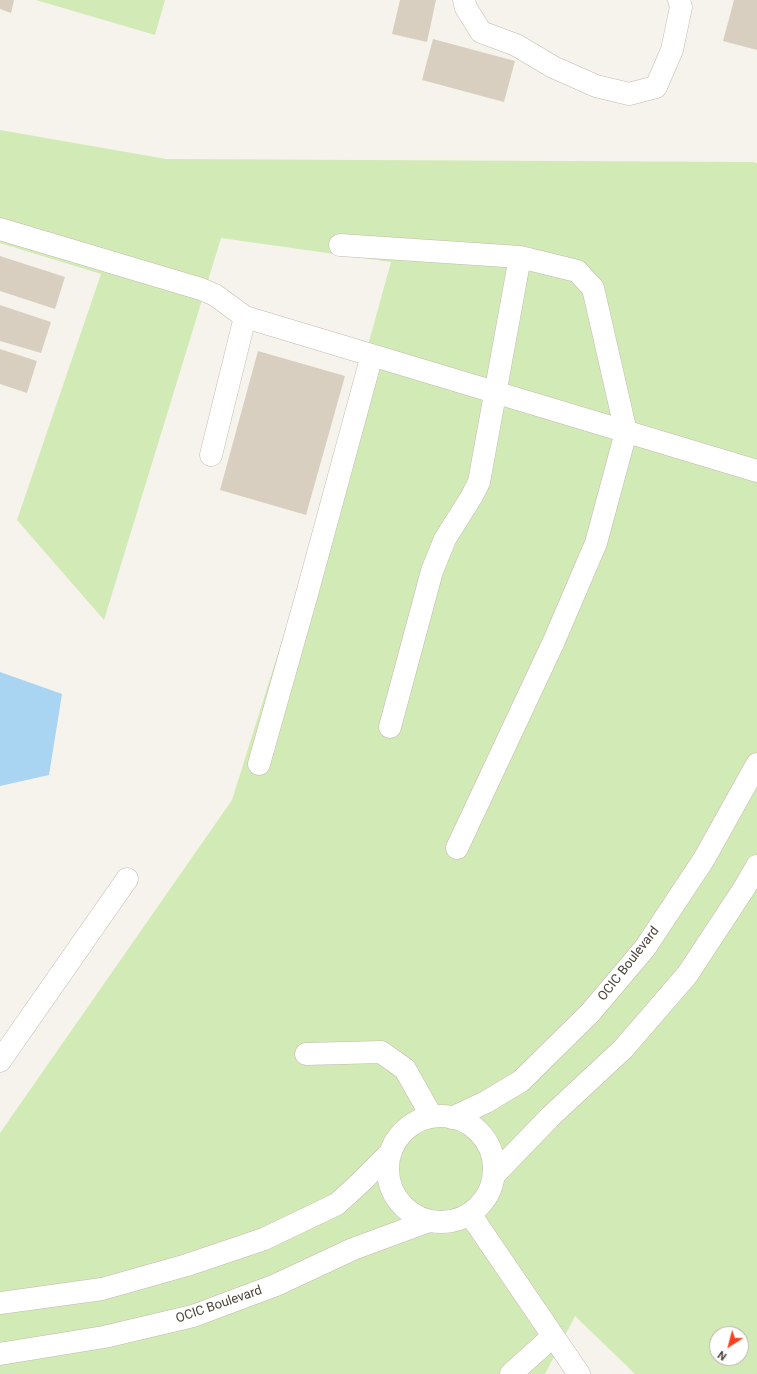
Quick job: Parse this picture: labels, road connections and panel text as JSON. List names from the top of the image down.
{
  "streets": {
    "street": ["OCIC Boulevard"]
  },
  "north": "bottom left"
}
